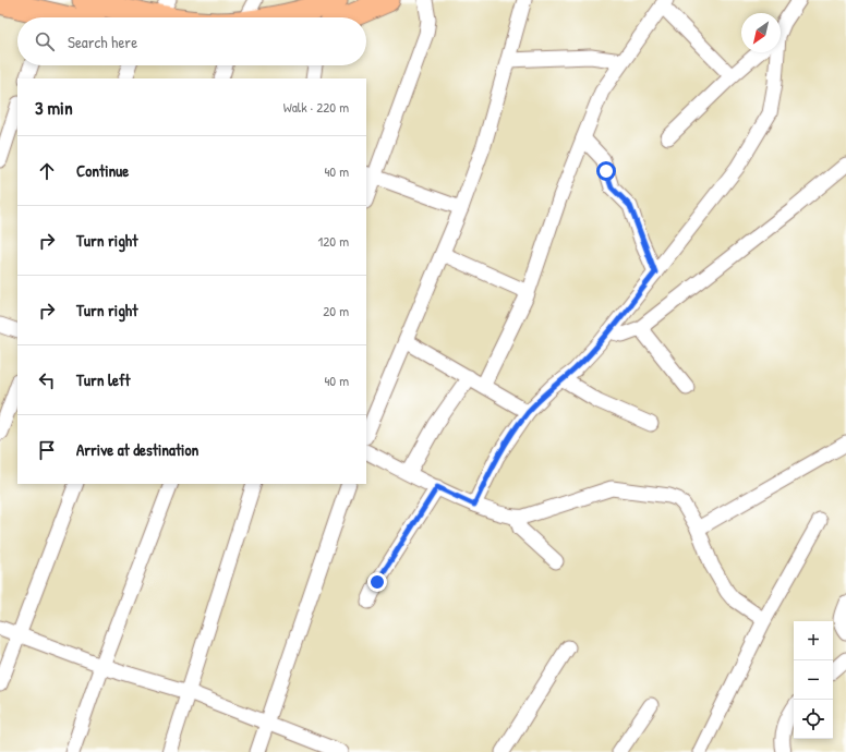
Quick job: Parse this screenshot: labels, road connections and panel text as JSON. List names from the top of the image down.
{
  "north": "bottom left",
  "page": {
    "search": "Search here",
    "heading": ["3 min", "Walk · 220 m"],
    "list": [
      ["Continue", "40 m"],
      ["Turn right", "120 m"],
      ["Turn right", "20 m"],
      ["Turn left", "40 m"],
      "Arrive at destination"
    ],
    "map_buttons": ["+", "−"]
  }
}
